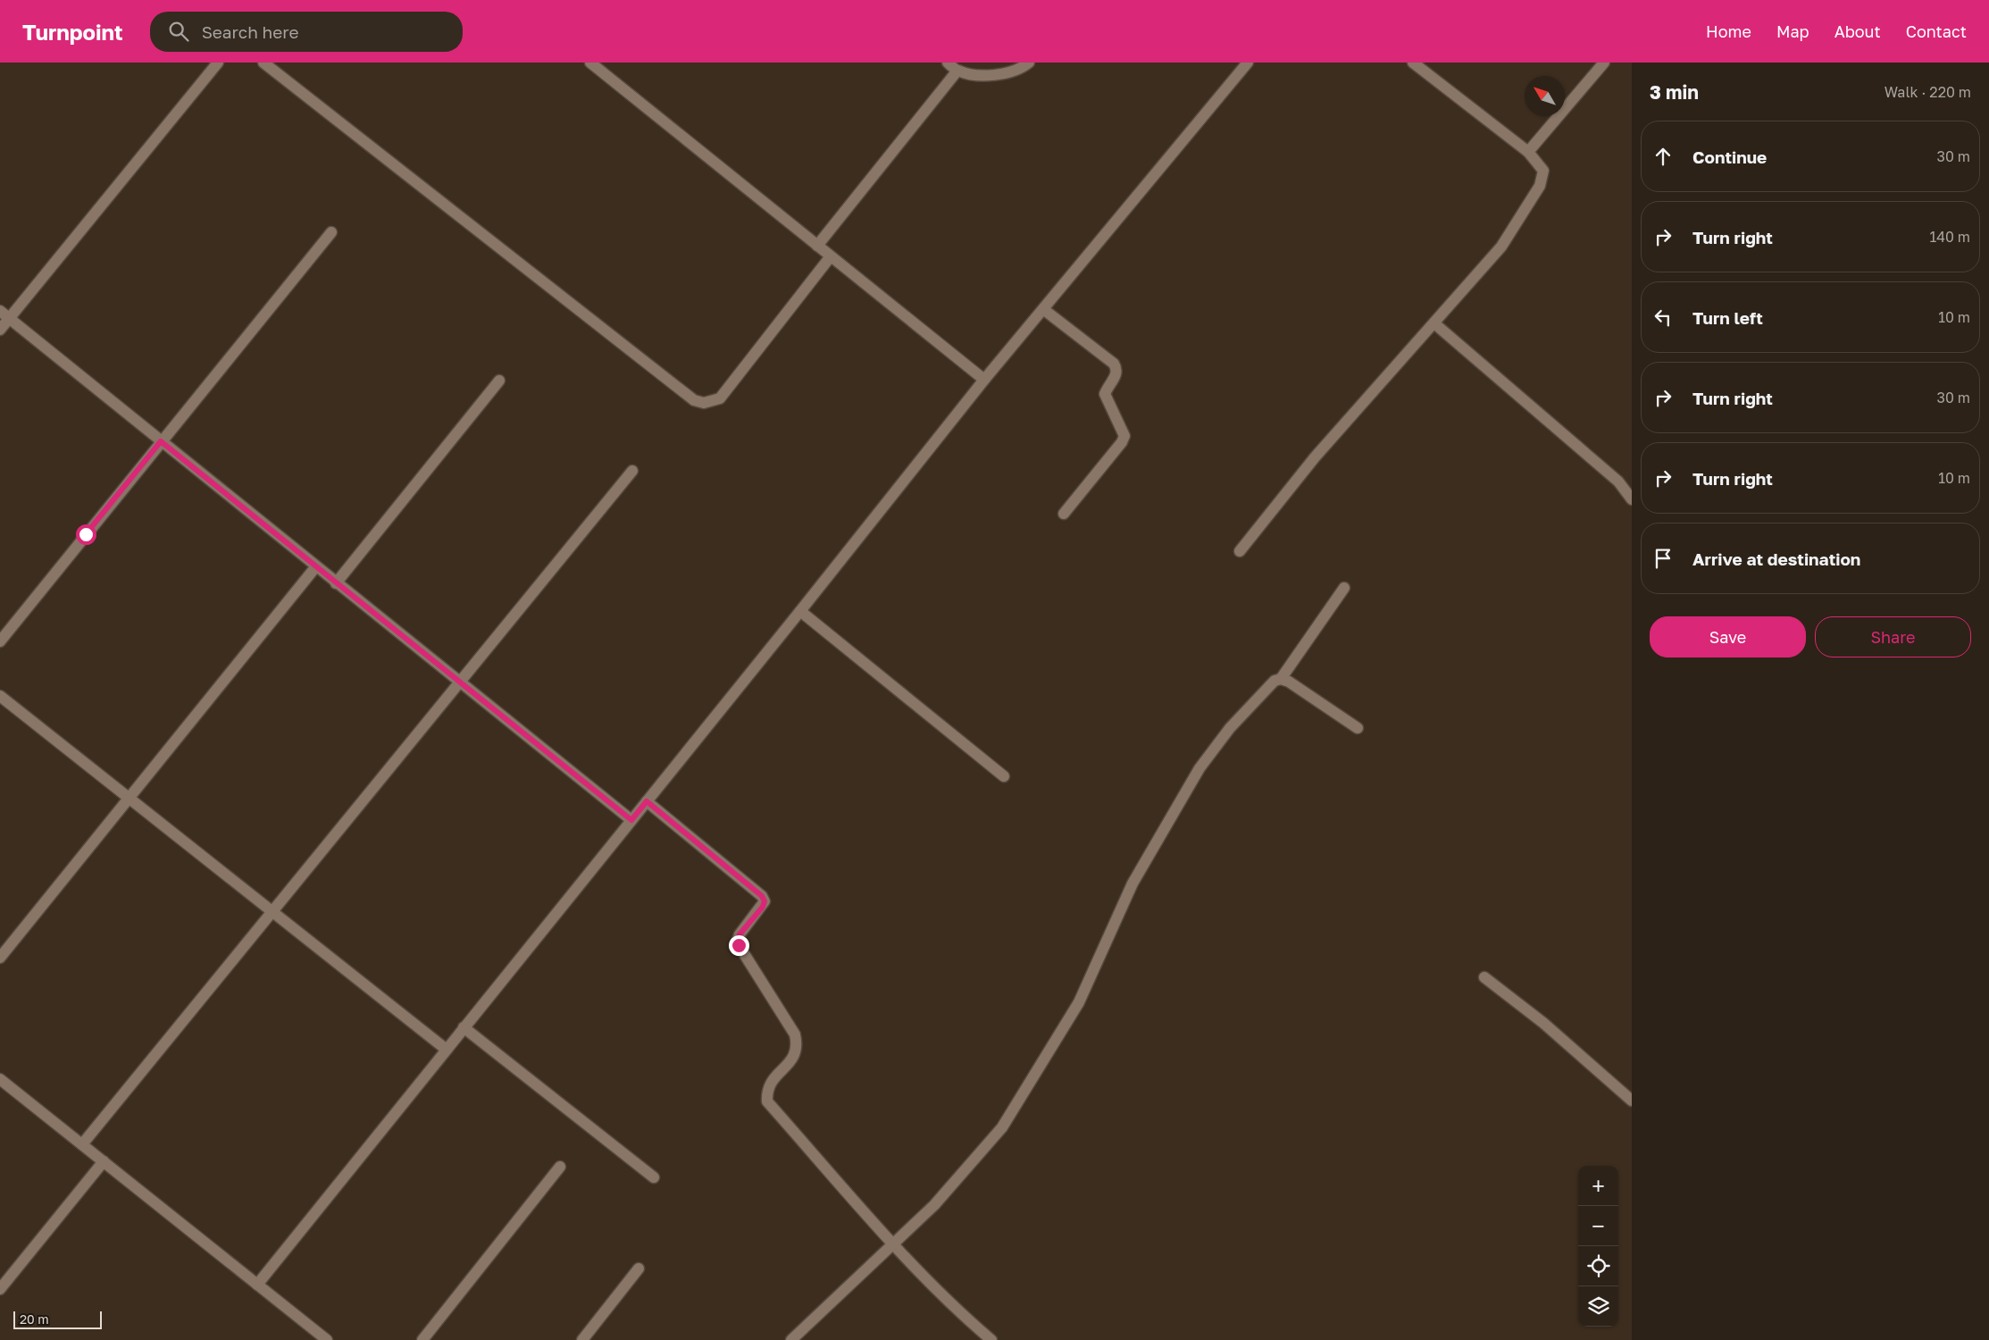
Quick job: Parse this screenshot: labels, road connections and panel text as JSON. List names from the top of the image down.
{
  "scale_bar": "20 m",
  "north": "top left",
  "page": {
    "header": "Turnpoint",
    "search": "Search here",
    "nav": [
      "Home",
      "Map",
      "About",
      "Contact"
    ],
    "heading": ["3 min", "Walk · 220 m"],
    "list": [
      ["Continue", "30 m"],
      ["Turn right", "140 m"],
      ["Turn left", "10 m"],
      ["Turn right", "30 m"],
      ["Turn right", "10 m"],
      "Arrive at destination"
    ],
    "buttons": ["Save", "Share"],
    "map_buttons": ["+", "−"],
    "scale": "20 m"
  }
}
